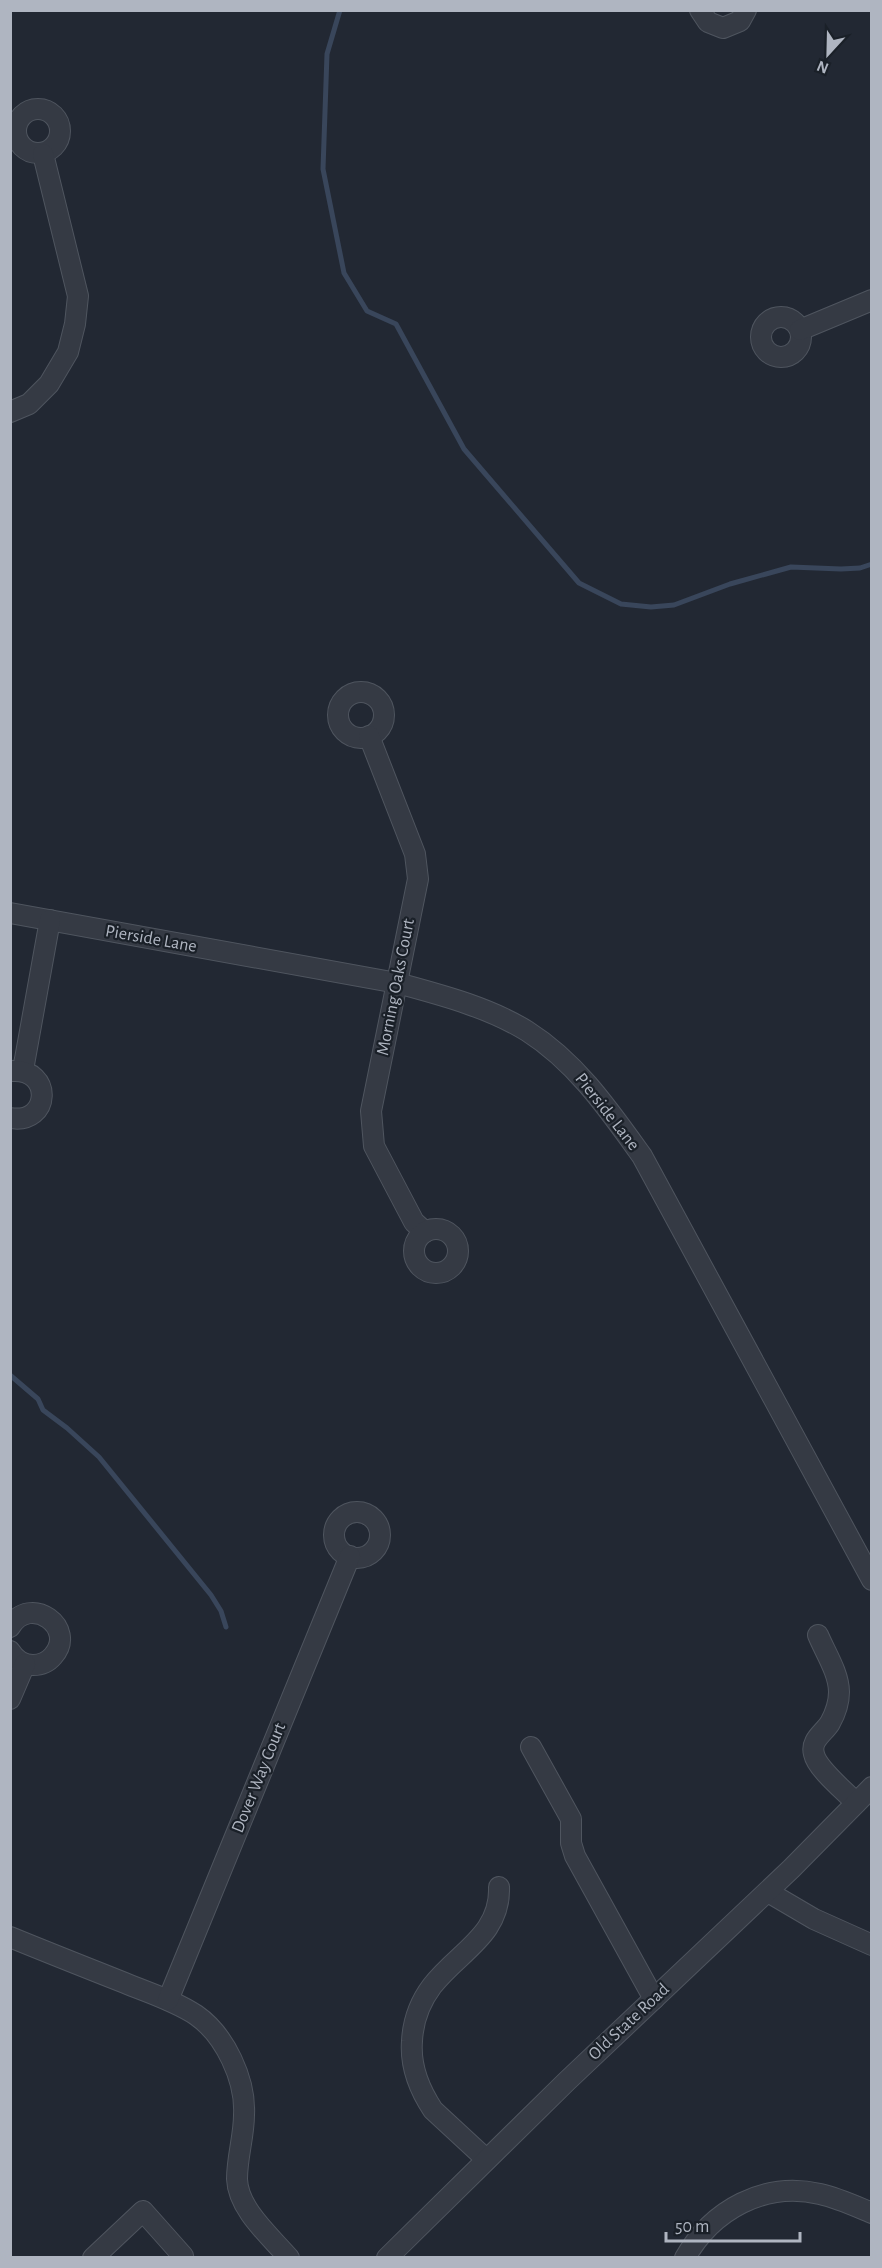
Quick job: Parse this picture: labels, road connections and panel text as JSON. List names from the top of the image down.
{
  "streets": {
    "street": [
      "Pierside Lane",
      "Morning Oaks Court",
      "Dover Way Court",
      "Old State Road"
    ]
  },
  "crossings": [
    ["Pierside Lane", "Morning Oaks Court"]
  ],
  "scale_bar": "50 m",
  "north": "bottom"
}
